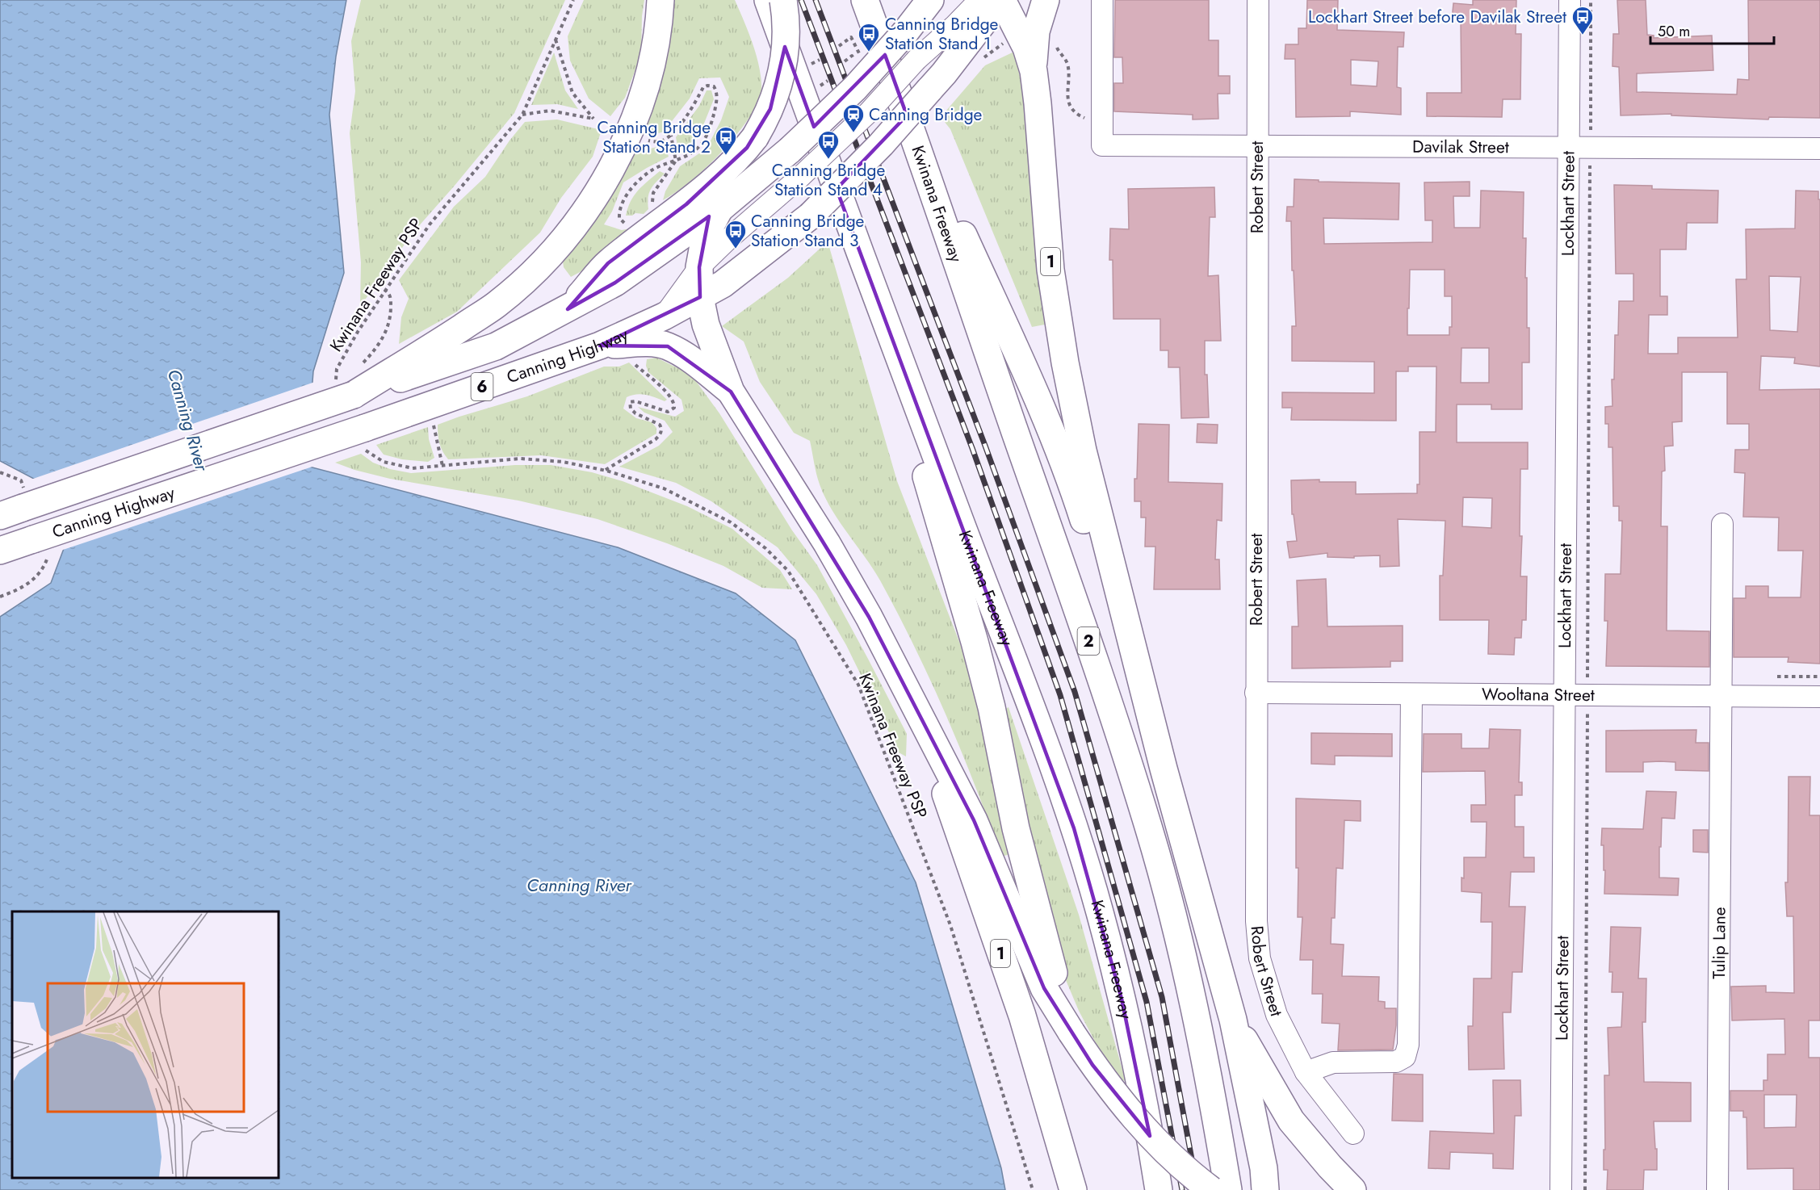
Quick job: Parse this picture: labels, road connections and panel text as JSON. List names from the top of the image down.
{
  "streets": {
    "highway": [
      "Kwinana Freeway",
      "1",
      "Canning Highway",
      "6",
      "2"
    ],
    "street": [
      "Davilak Street",
      "Robert Street",
      "Lockhart Street",
      "Wooltana Street",
      "Tulip Lane"
    ],
    "path": ["Kwinana Freeway PSP"]
  },
  "crossings": [
    ["Davilak Street", "Robert Street"],
    ["Davilak Street", "Lockhart Street"],
    ["Robert Street", "Wooltana Street"],
    ["Lockhart Street", "Wooltana Street"],
    ["1", "Canning Highway"],
    ["Kwinana Freeway PSP", "Canning Highway"],
    ["Wooltana Street", "Tulip Lane"]
  ],
  "water": ["Canning River"],
  "places": {
    "bus stop": [
      "Lockhart Street before Davilak Street",
      "Canning Bridge Station Stand 1",
      "Canning Bridge Station Stand 2",
      "Canning Bridge Station Stand 4",
      "Canning Bridge Station Stand 3"
    ],
    "station": ["Canning Bridge"]
  },
  "scale_bar": "50 m"
}
